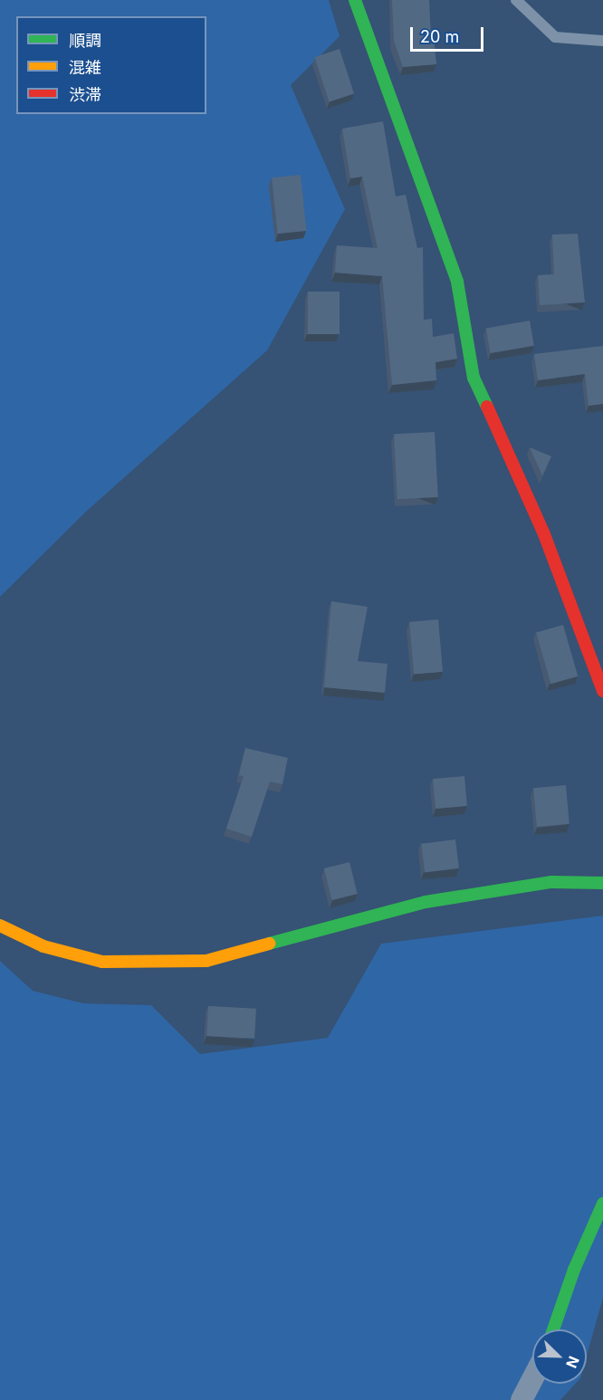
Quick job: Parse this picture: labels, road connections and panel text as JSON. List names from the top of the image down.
{
  "legend": ["順調", "混雑", "渋滞"],
  "scale_bar": "20 m",
  "north": "bottom right"
}
